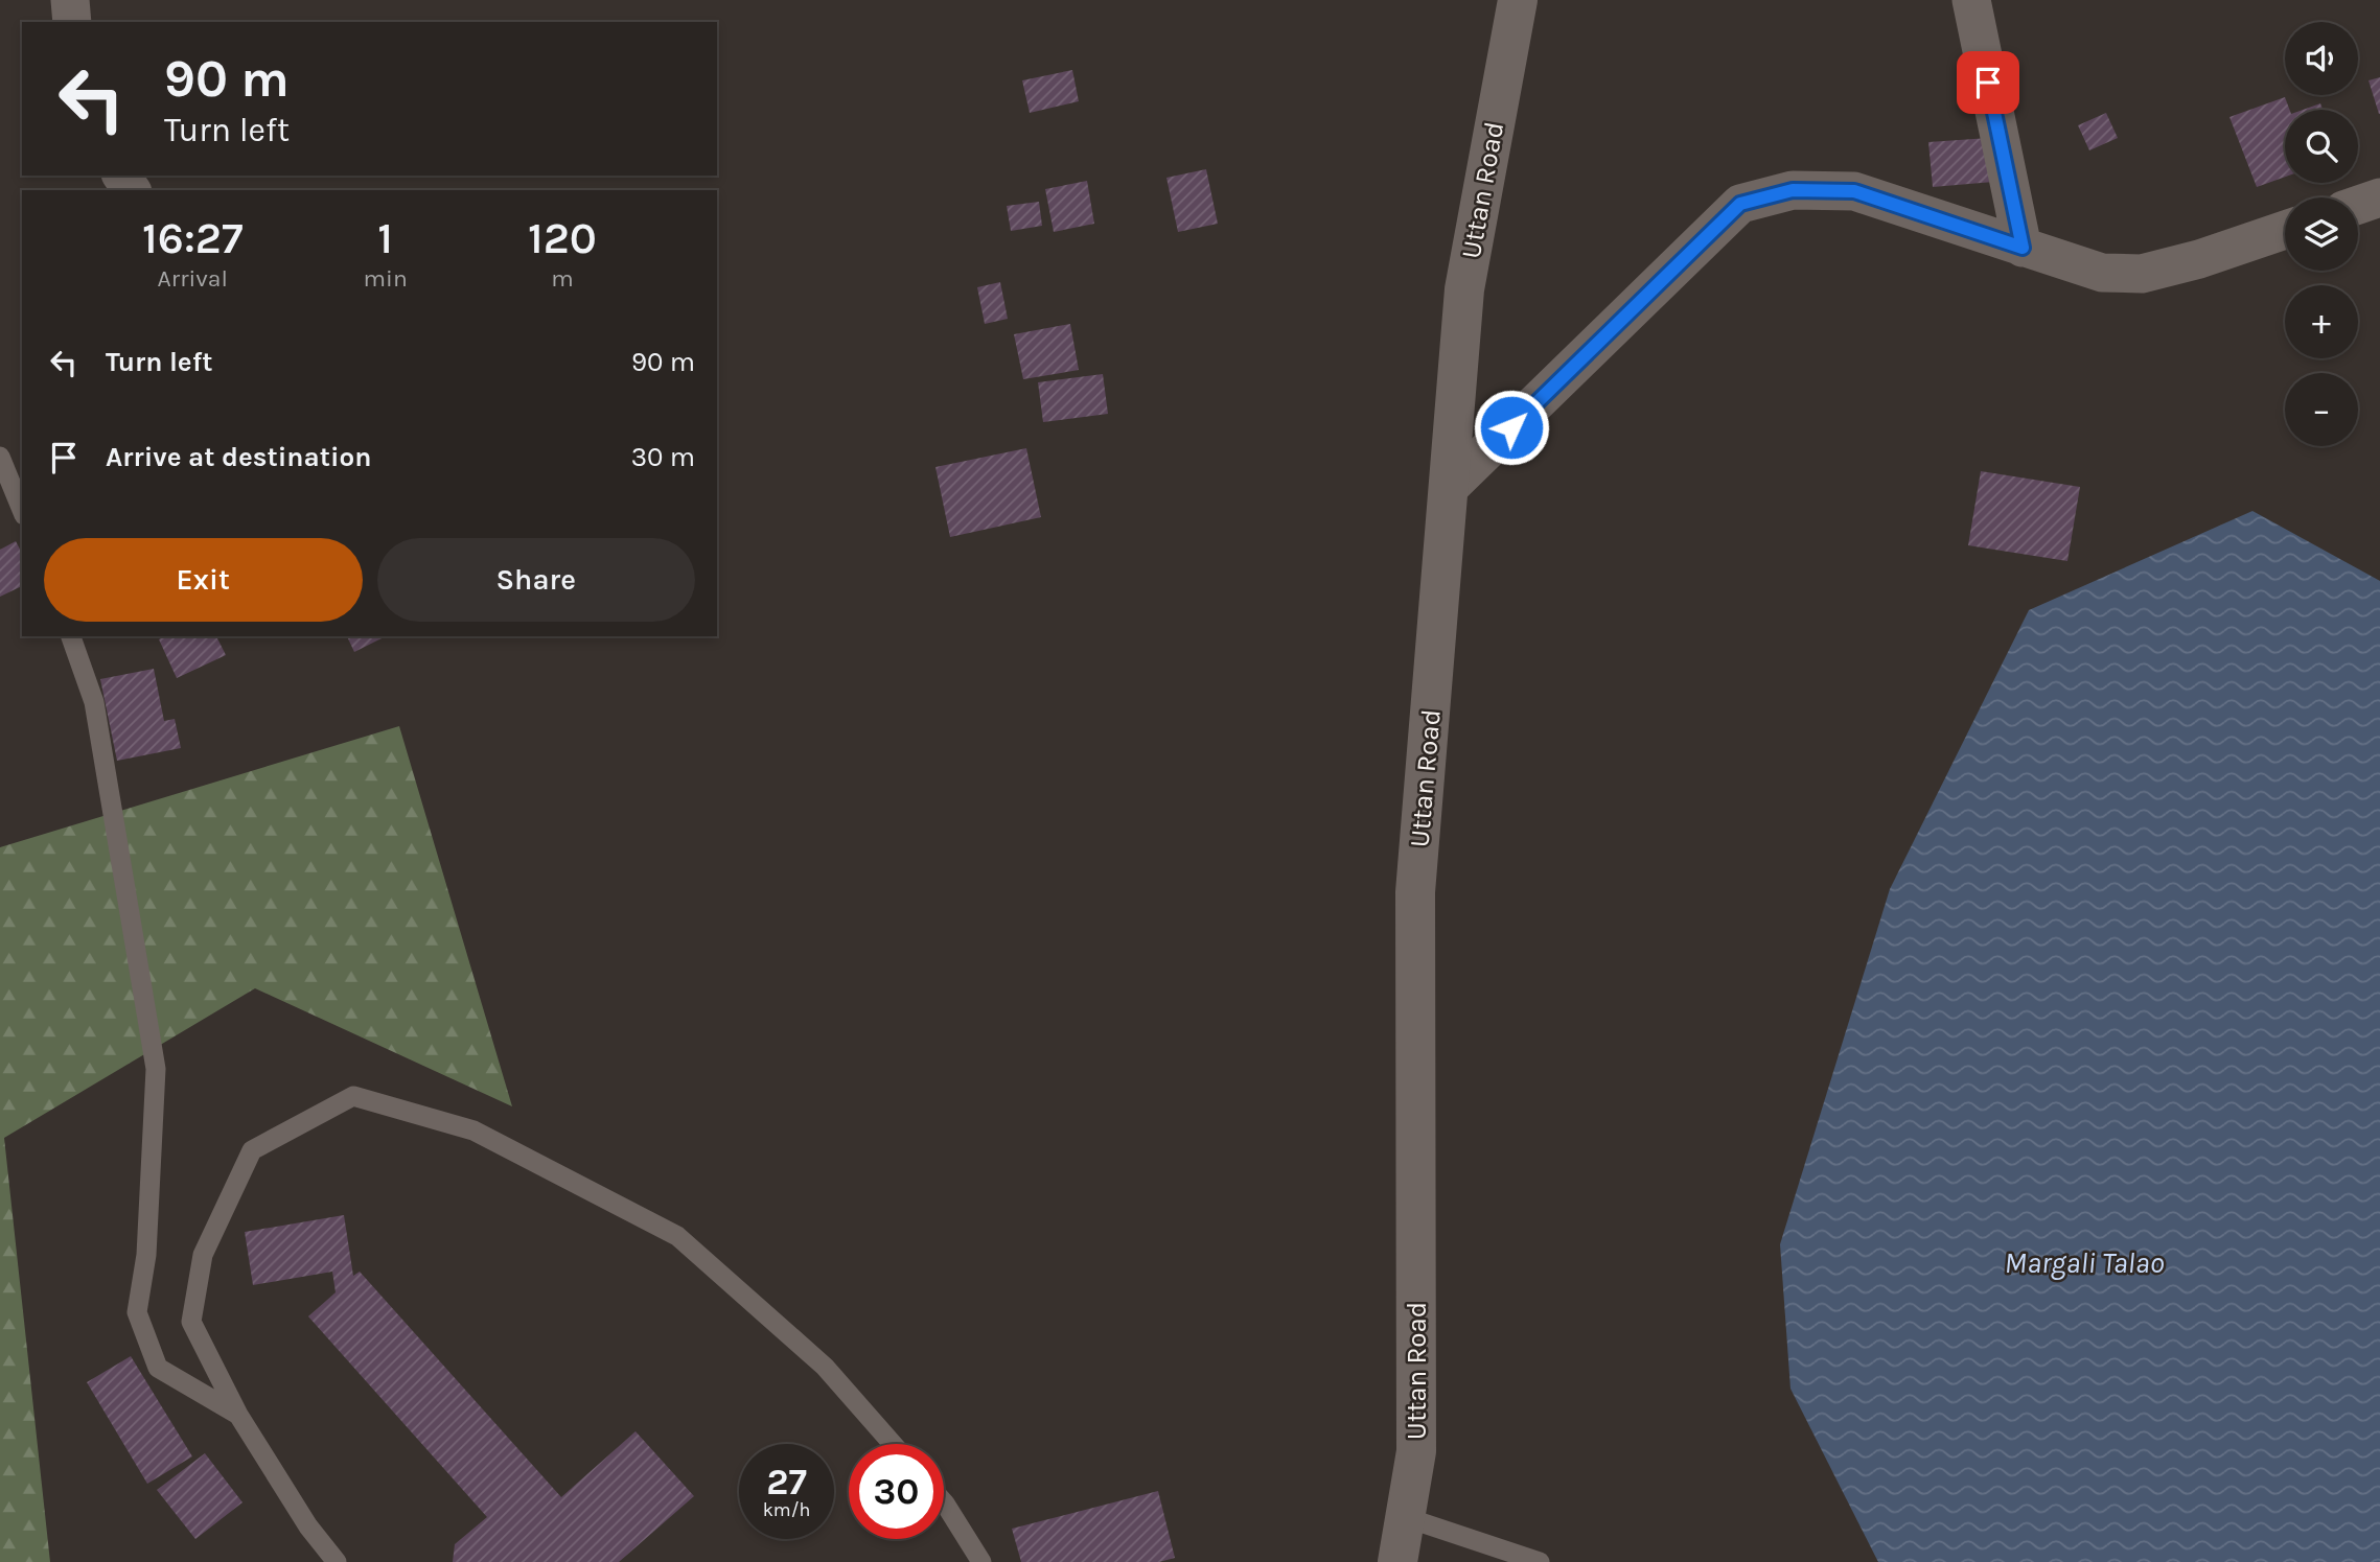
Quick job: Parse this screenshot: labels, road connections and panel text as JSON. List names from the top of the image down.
{
  "streets": {
    "main road": ["Uttan Road"]
  },
  "water": ["Margali Talao"],
  "page": {
    "map_buttons": ["+", "−"],
    "turn": ["90 m", "Turn left"],
    "eta": [
      "16:27",
      "Arrival",
      "1",
      "min",
      "120",
      "m"
    ],
    "list": [
      {
        "name": "Turn left",
        "value": "90 m"
      },
      {
        "name": "Arrive at destination",
        "value": "30 m"
      }
    ],
    "buttons": ["Exit", "Share"],
    "speed": "27 km/h",
    "limit": "30"
  }
}
